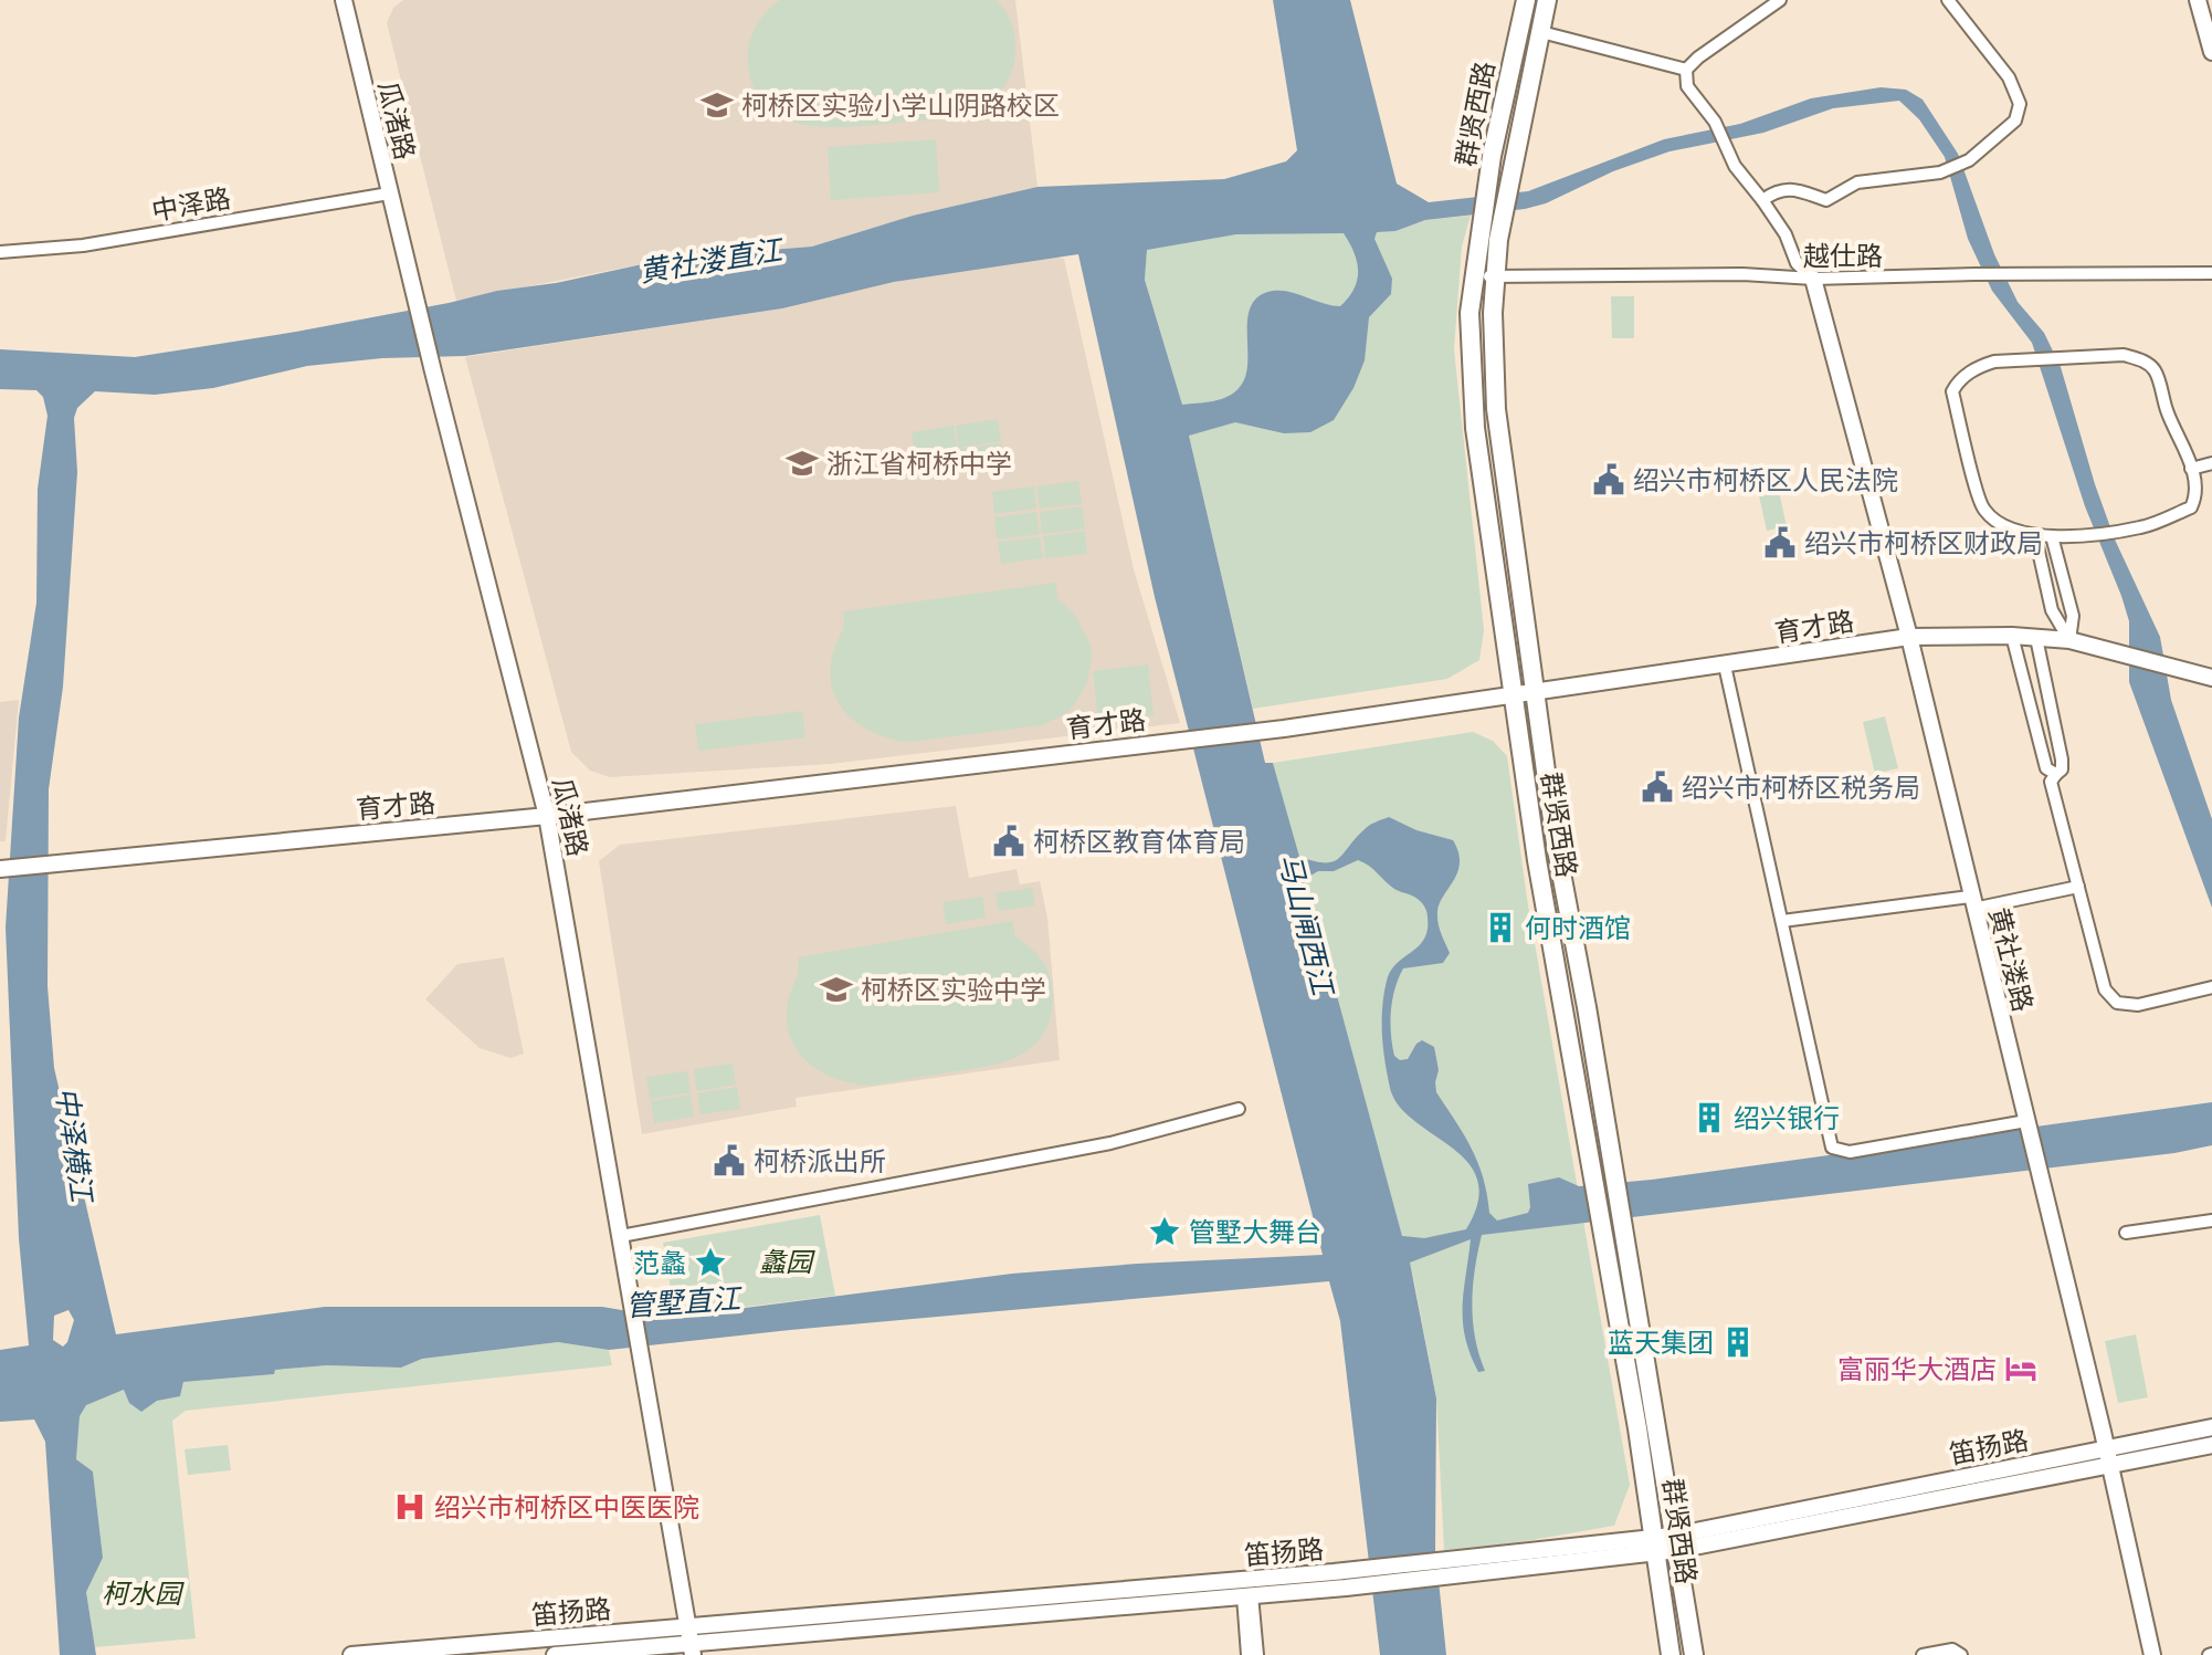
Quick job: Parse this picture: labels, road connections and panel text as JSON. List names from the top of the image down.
{
  "streets": {
    "main road": ["群贤西路"],
    "street": [
      "瓜渚路",
      "中泽路",
      "越仕路",
      "育才路",
      "黄社溇路",
      "笛扬路"
    ]
  },
  "crossings": [
    ["群贤西路", "越仕路"],
    ["群贤西路", "育才路"],
    ["群贤西路", "笛扬路"],
    ["瓜渚路", "中泽路"],
    ["瓜渚路", "育才路"],
    ["瓜渚路", "笛扬路"],
    ["越仕路", "黄社溇路"],
    ["育才路", "黄社溇路"],
    ["黄社溇路", "笛扬路"]
  ],
  "water": [
    "黄社溇直江",
    "马山闸西江",
    "中泽横江",
    "管墅直江"
  ],
  "parks": ["蠡园", "柯水园"],
  "places": {
    "school or university": ["柯桥区实验小学山阴路校区", "浙江省柯桥中学", "柯桥区实验中学"],
    "public building": [
      "绍兴市柯桥区人民法院",
      "绍兴市柯桥区财政局",
      "绍兴市柯桥区税务局",
      "柯桥区教育体育局",
      "柯桥派出所"
    ],
    "building": ["何时酒馆", "绍兴银行", "蓝天集团"],
    "place": ["管墅大舞台", "范蠡"],
    "hotel": ["富丽华大酒店"],
    "hospital": ["绍兴市柯桥区中医医院"]
  }
}
